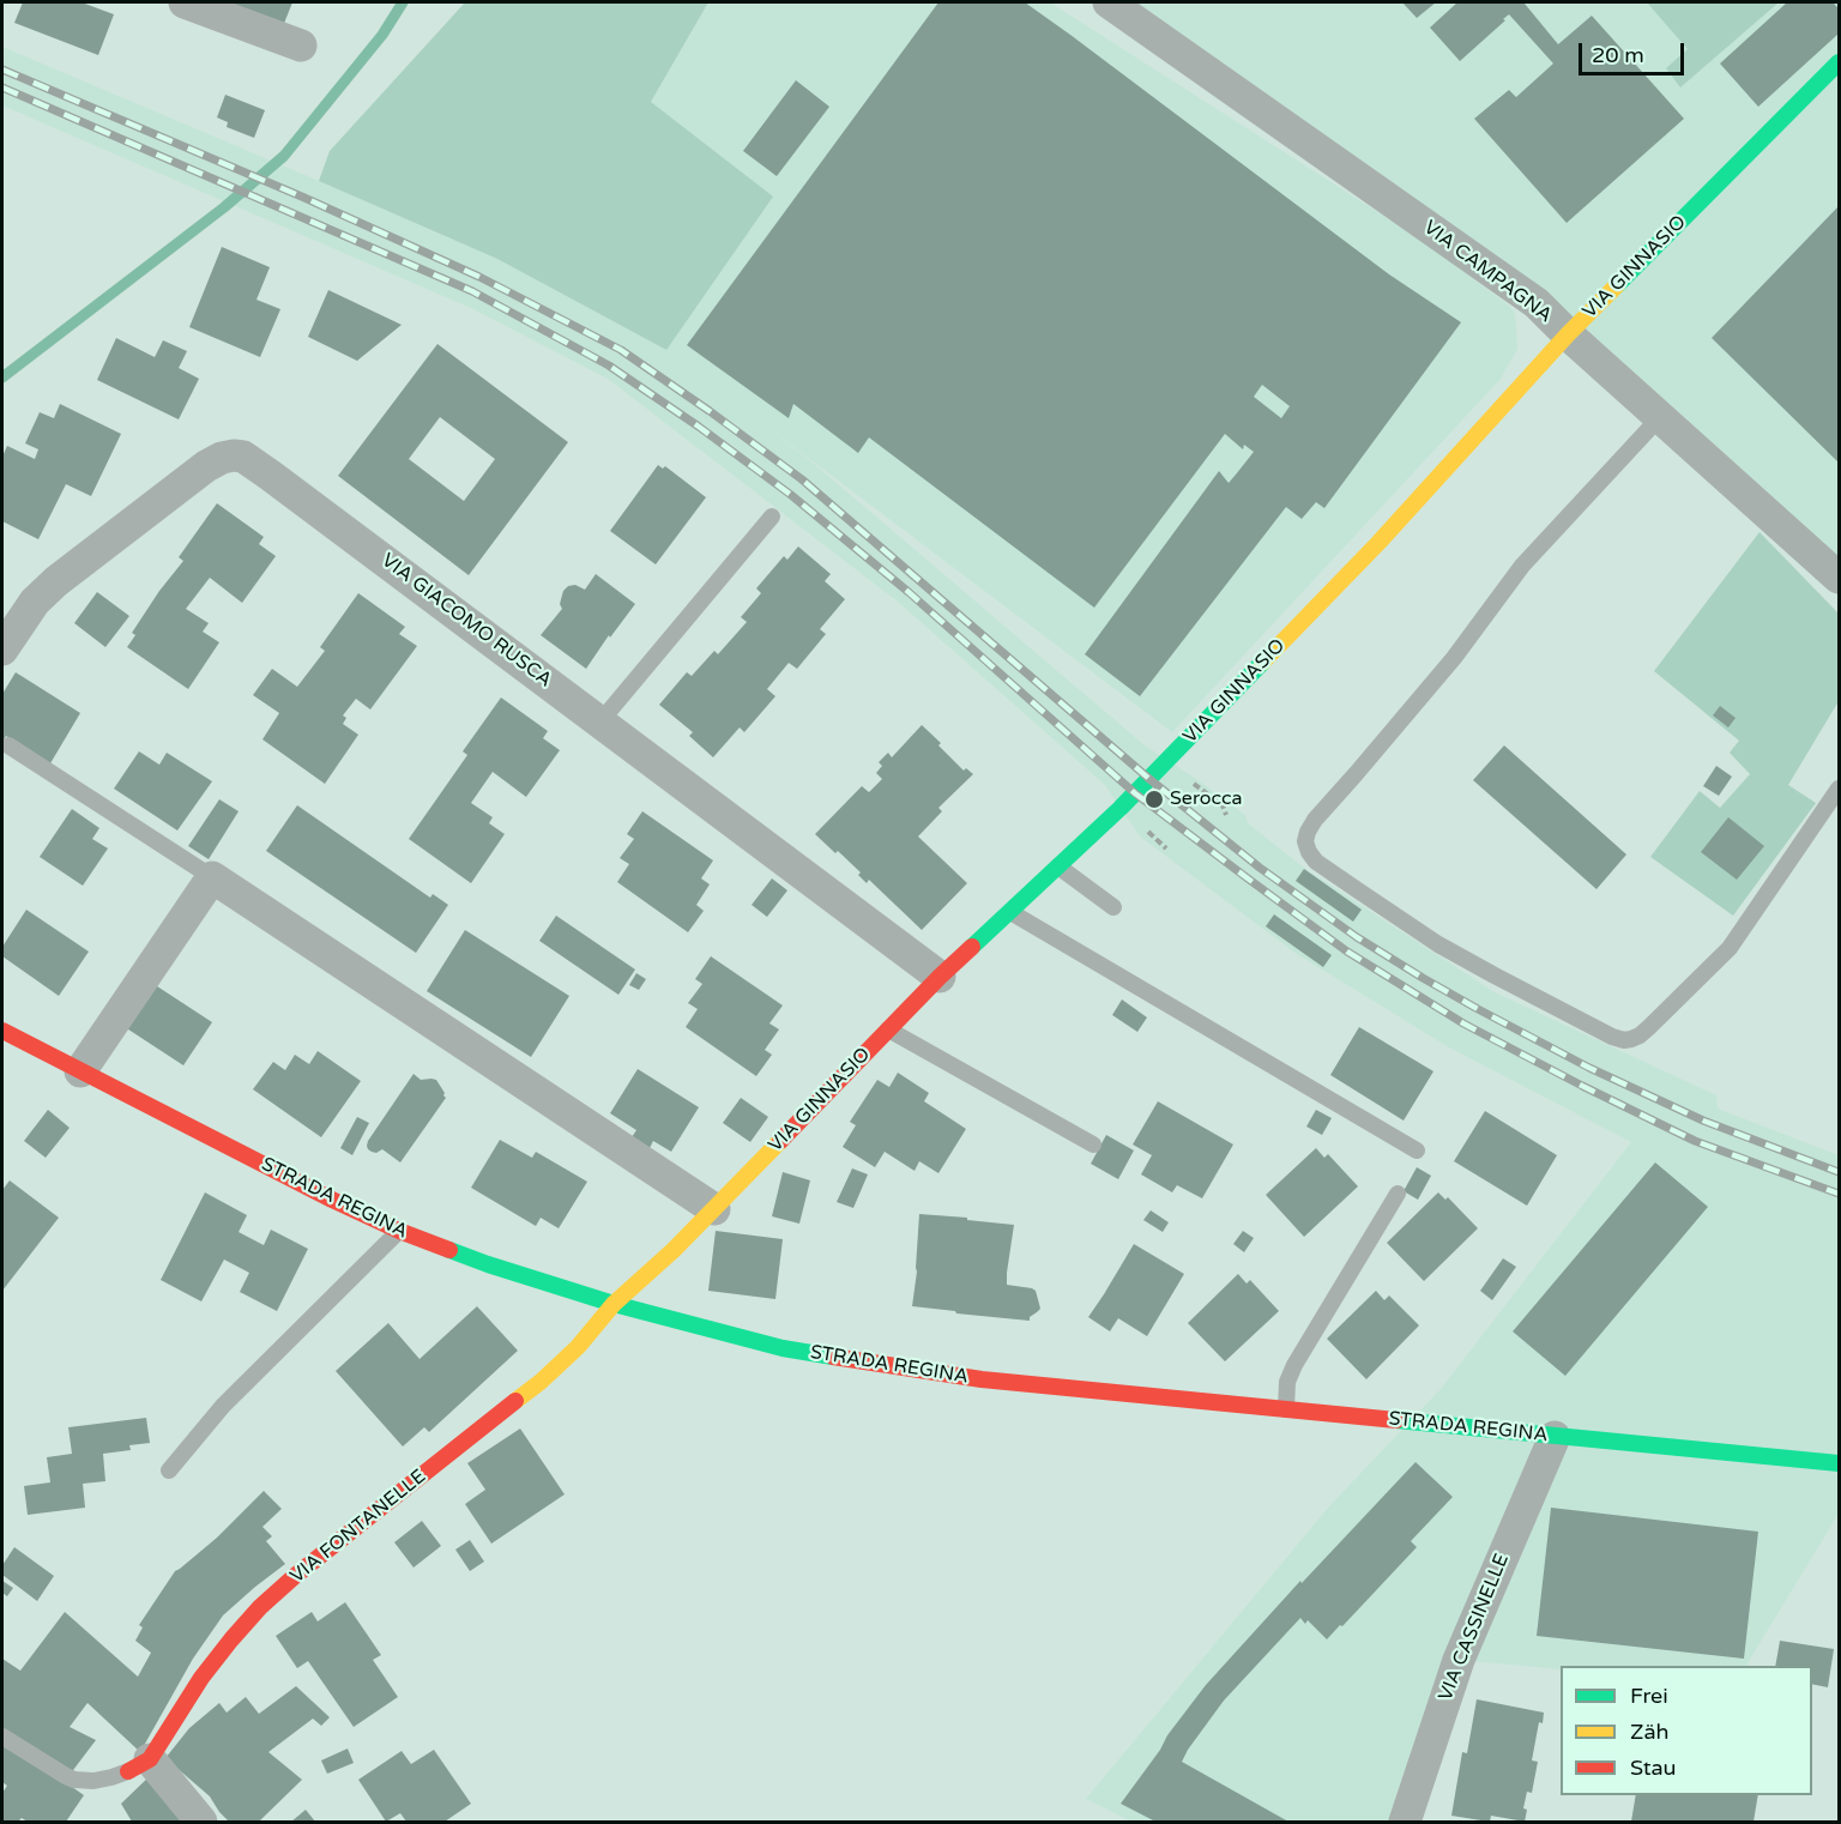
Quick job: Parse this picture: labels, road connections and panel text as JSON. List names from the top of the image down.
{
  "streets": {
    "street": [
      "VIA GINNASIO",
      "VIA CAMPAGNA",
      "VIA GIACOMO RUSCA",
      "STRADA REGINA",
      "VIA FONTANELLE",
      "VIA CASSINELLE"
    ]
  },
  "crossings": [
    ["VIA GINNASIO", "VIA CAMPAGNA"],
    ["VIA GINNASIO", "VIA GIACOMO RUSCA"],
    ["VIA GINNASIO", "STRADA REGINA"],
    ["VIA GINNASIO", "VIA FONTANELLE"],
    ["STRADA REGINA", "VIA FONTANELLE"],
    ["STRADA REGINA", "VIA CASSINELLE"]
  ],
  "places": ["Serocca"],
  "legend": ["Frei", "Zäh", "Stau"],
  "scale_bar": "20 m"
}
